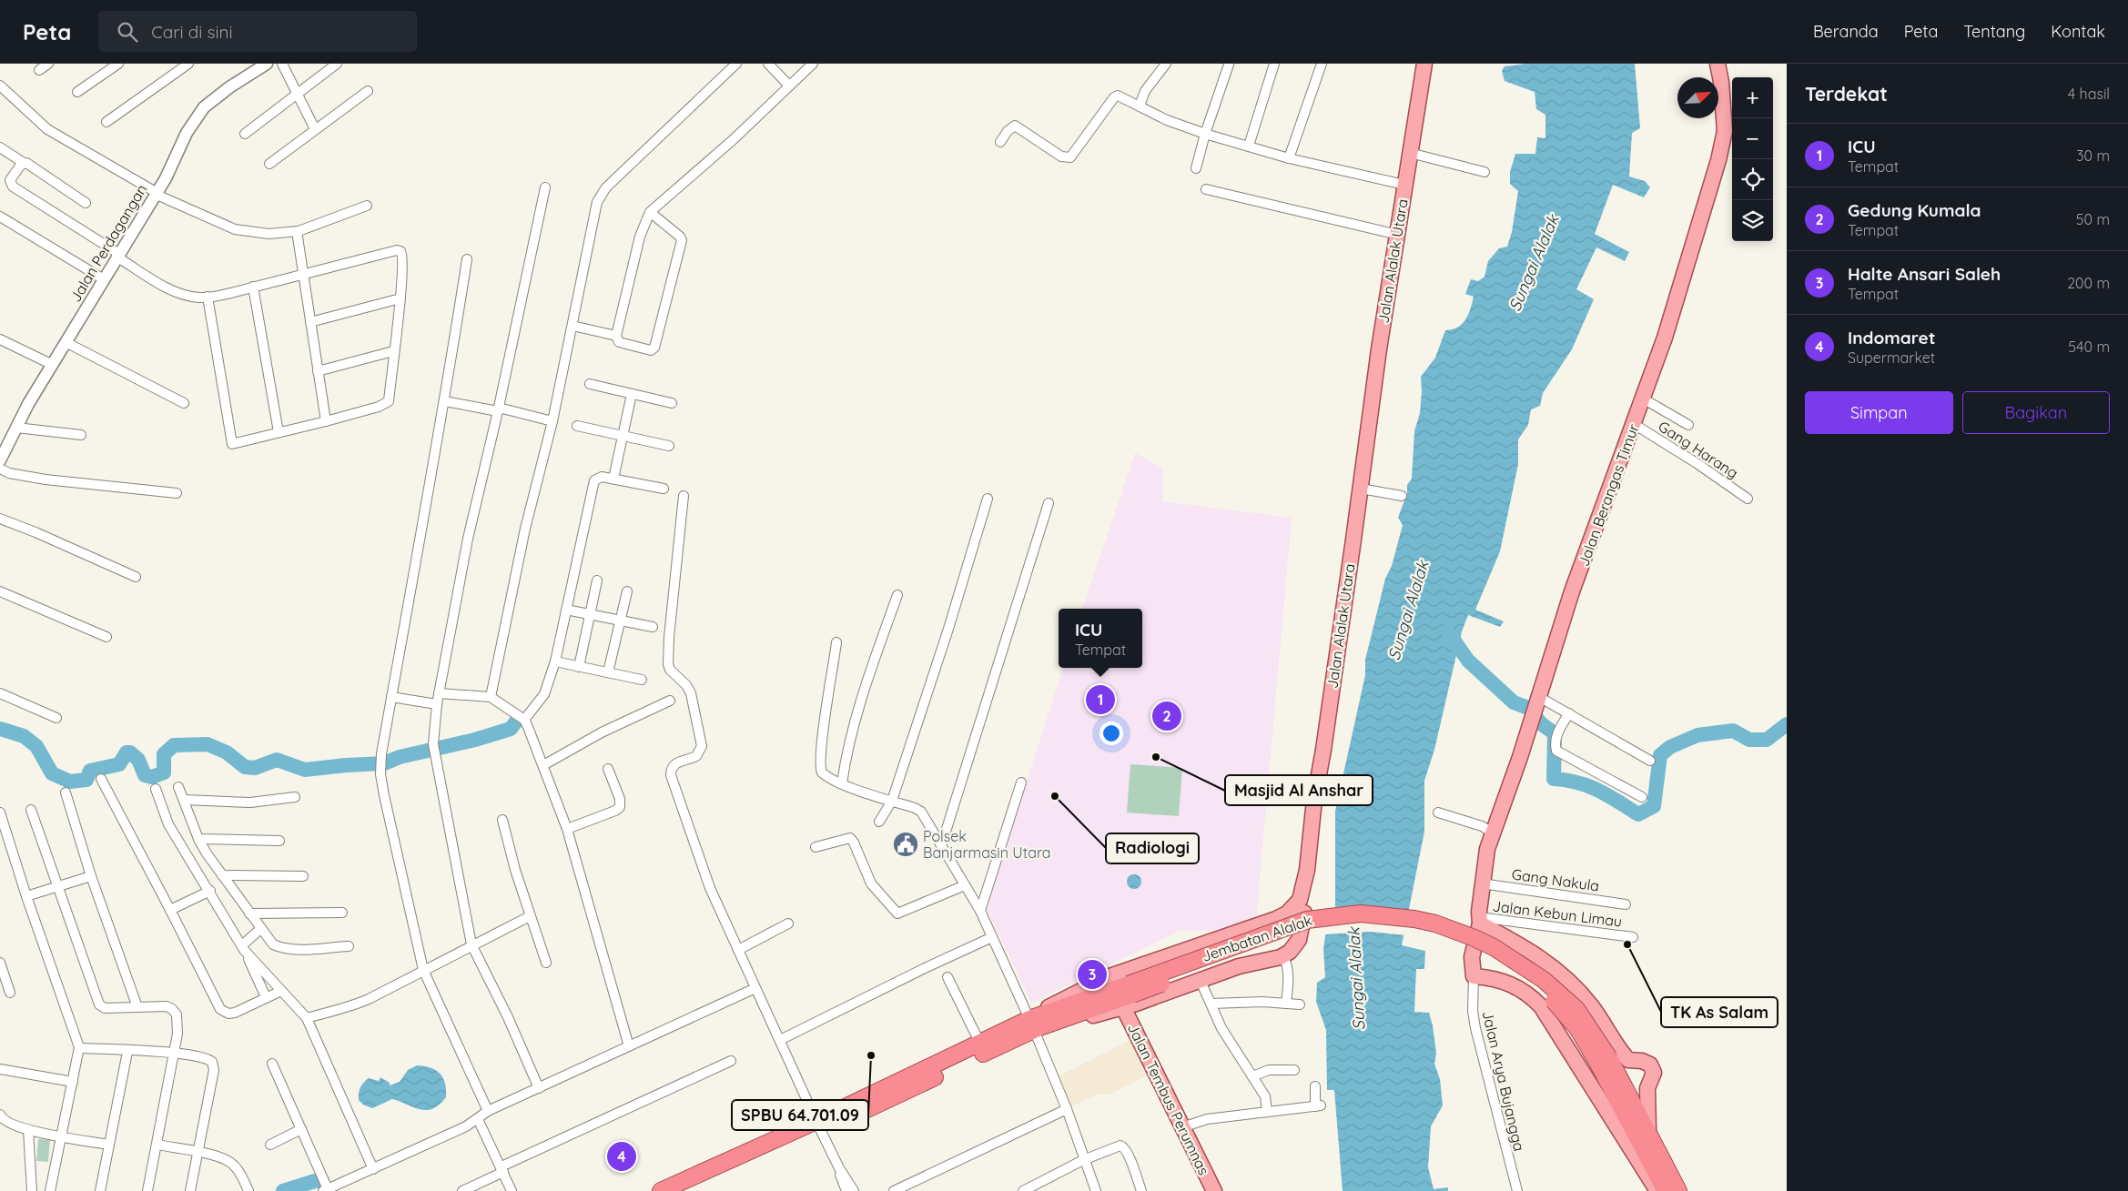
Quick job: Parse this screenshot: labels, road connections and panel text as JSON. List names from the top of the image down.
{
  "streets": {
    "highway": ["Jembatan Alalak"],
    "main road": ["Jalan Alalak Utara", "Jalan Berangas Timur", "Jalan Tembus Perumnas"],
    "street": [
      "Jalan Perdagangan",
      "Gang Harang",
      "Gang Nakula",
      "Jalan Kebun Limau",
      "Jalan Arya Bujangga"
    ]
  },
  "crossings": [
    ["Gang Harang", "Jalan Berangas Timur"],
    ["Jalan Berangas Timur", "Gang Nakula"],
    ["Jalan Berangas Timur", "Jalan Kebun Limau"],
    ["Jalan Berangas Timur", "Jalan Arya Bujangga"],
    ["Jembatan Alalak", "Jalan Tembus Perumnas"]
  ],
  "water": ["Sungai Alalak"],
  "places": {
    "other": [
      "Masjid Al Anshar",
      "Radiologi",
      "TK As Salam",
      "SPBU 64.701.09"
    ],
    "public building": ["Polsek Banjarmasin Utara"]
  },
  "north": "top right",
  "page": {
    "header": "Peta",
    "search": "Cari di sini",
    "nav": [
      "Beranda",
      "Peta",
      "Tentang",
      "Kontak"
    ],
    "heading": ["Terdekat", "4 hasil"],
    "map_buttons": ["+", "−"],
    "list": [
      {
        "mark": "1",
        "name": "ICU",
        "note": "Tempat",
        "value": "30 m"
      },
      {
        "mark": "2",
        "name": "Gedung Kumala",
        "note": "Tempat",
        "value": "50 m"
      },
      {
        "mark": "3",
        "name": "Halte Ansari Saleh",
        "note": "Tempat",
        "value": "200 m"
      },
      {
        "mark": "4",
        "name": "Indomaret",
        "note": "Supermarket",
        "value": "540 m"
      }
    ],
    "buttons": ["Simpan", "Bagikan"],
    "popup": ["ICU", "Tempat"],
    "pins": [
      "1",
      "2",
      "3",
      "4"
    ]
  }
}
